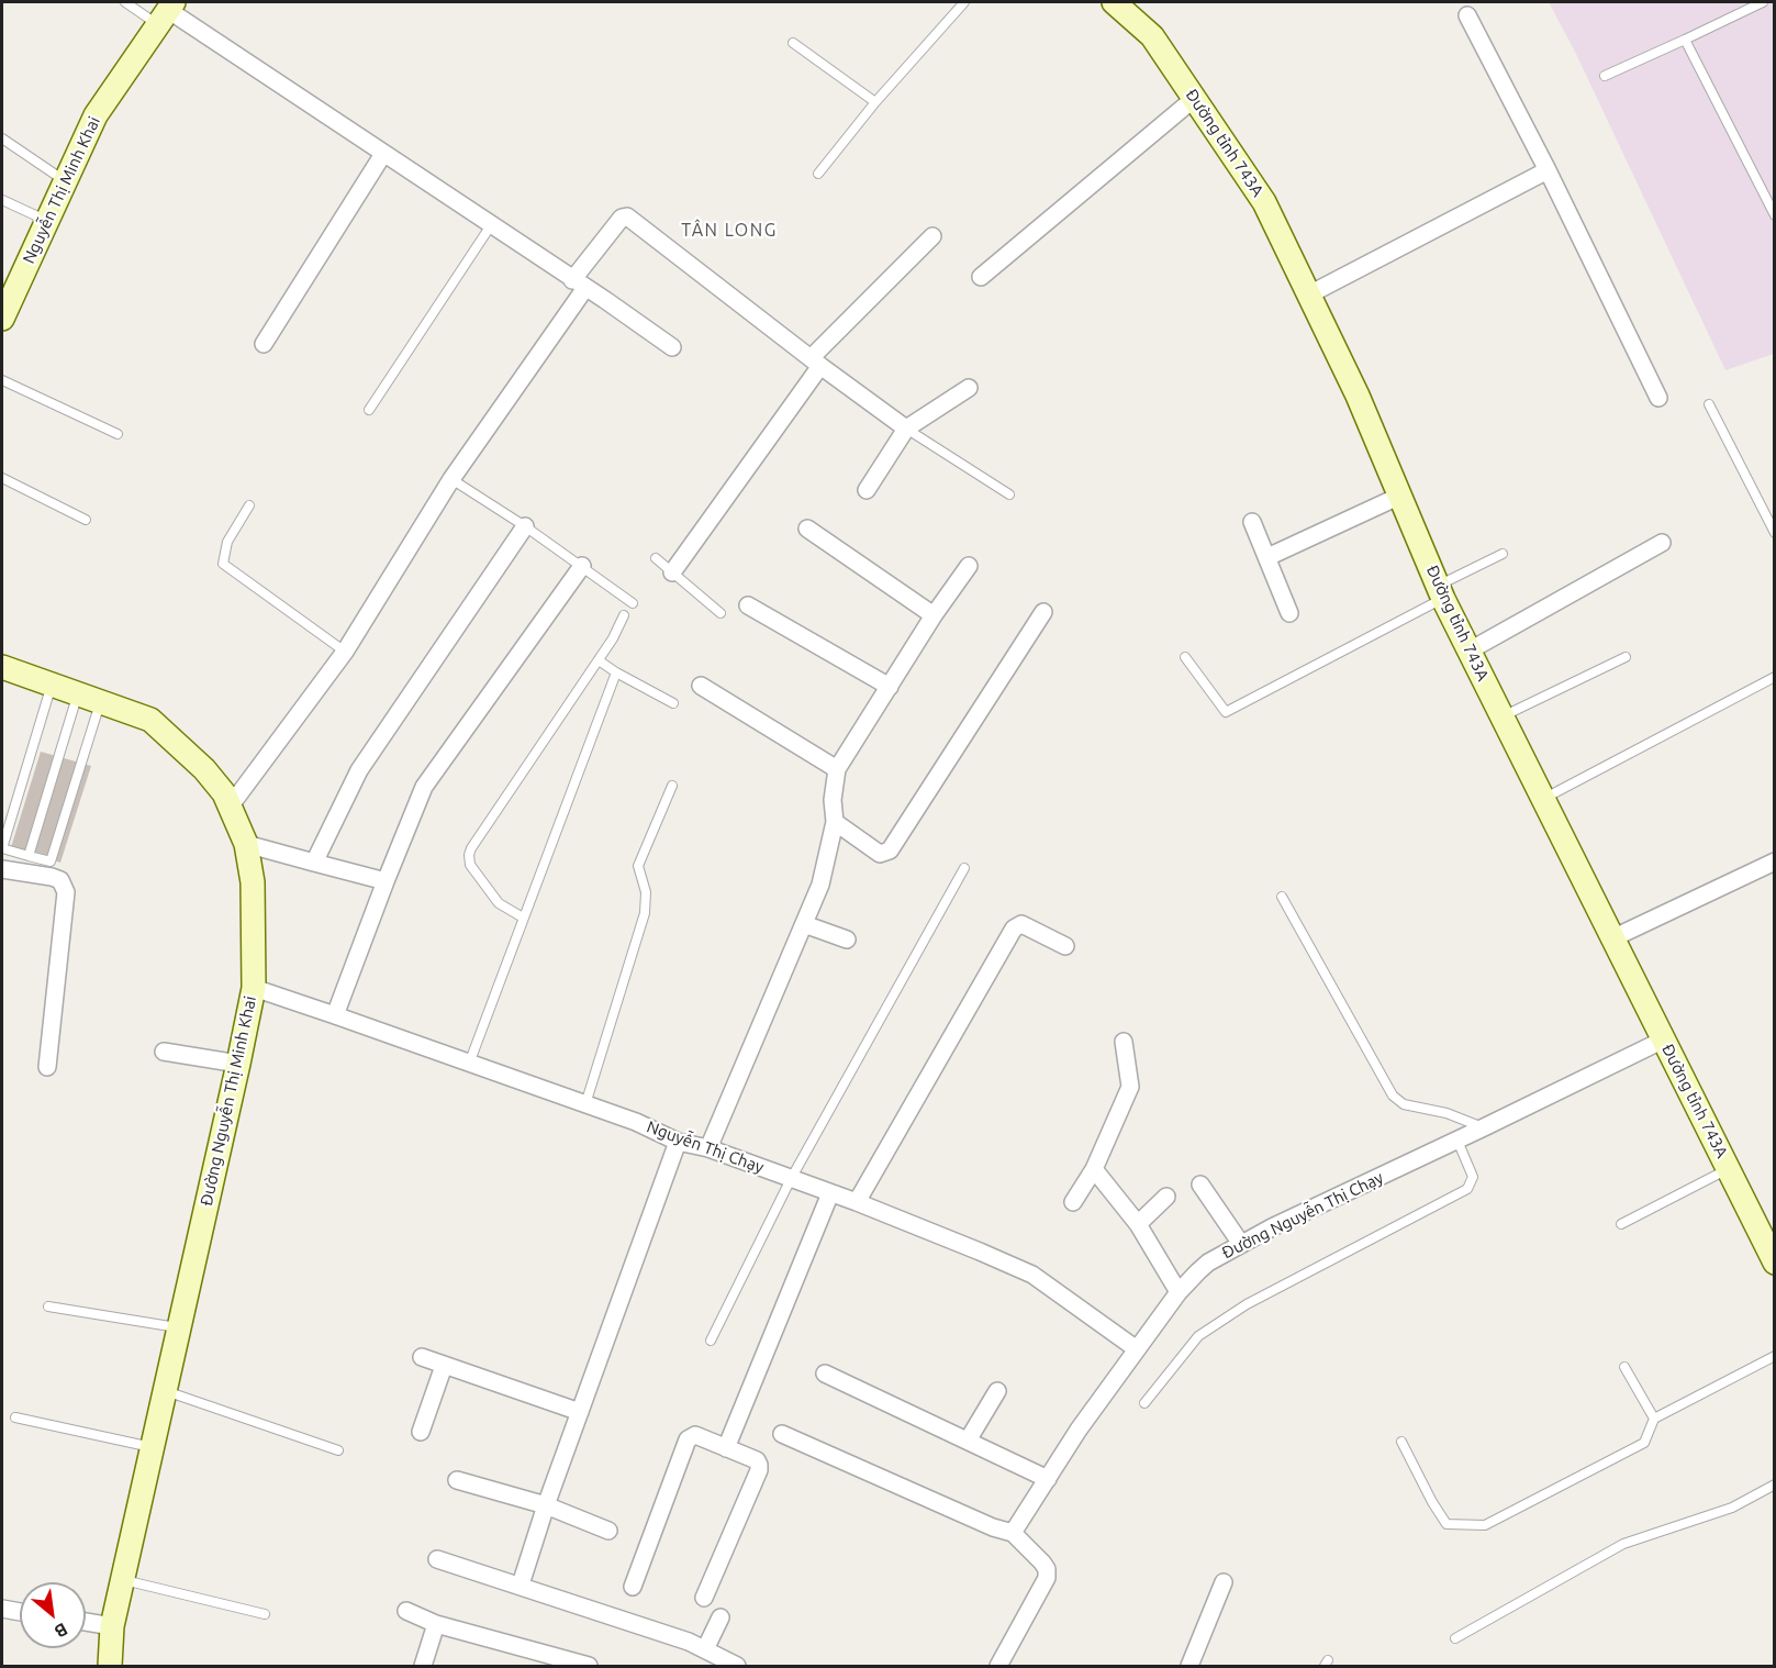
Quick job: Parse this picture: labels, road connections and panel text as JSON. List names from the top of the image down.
{
  "streets": {
    "main road": ["Đường tỉnh 743A", "Nguyễn Thị Minh Khai", "Đường Nguyễn Thị Minh Khai"],
    "street": ["Nguyễn Thị Chạy", "Đường Nguyễn Thị Chạy"]
  },
  "crossings": [
    ["Đường tỉnh 743A", "Đường Nguyễn Thị Chạy"],
    ["Đường Nguyễn Thị Minh Khai", "Nguyễn Thị Chạy"],
    ["Nguyễn Thị Chạy", "Đường Nguyễn Thị Chạy"]
  ],
  "districts": ["TÂN LONG"],
  "north": "bottom right"
}
